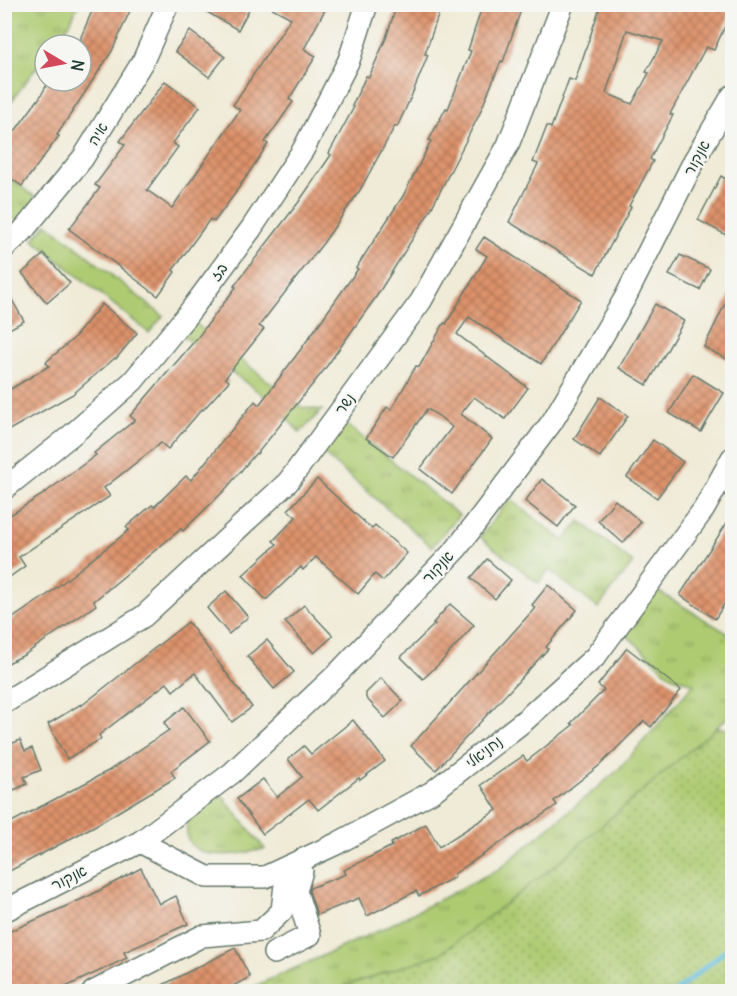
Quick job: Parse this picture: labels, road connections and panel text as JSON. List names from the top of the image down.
{
  "streets": {
    "street": [
      "איה",
      "אנקור",
      "בז",
      "נשר",
      "נחניאלי"
    ]
  },
  "crossings": [
    ["אנקור", "נחניאלי"]
  ],
  "north": "right"
}
